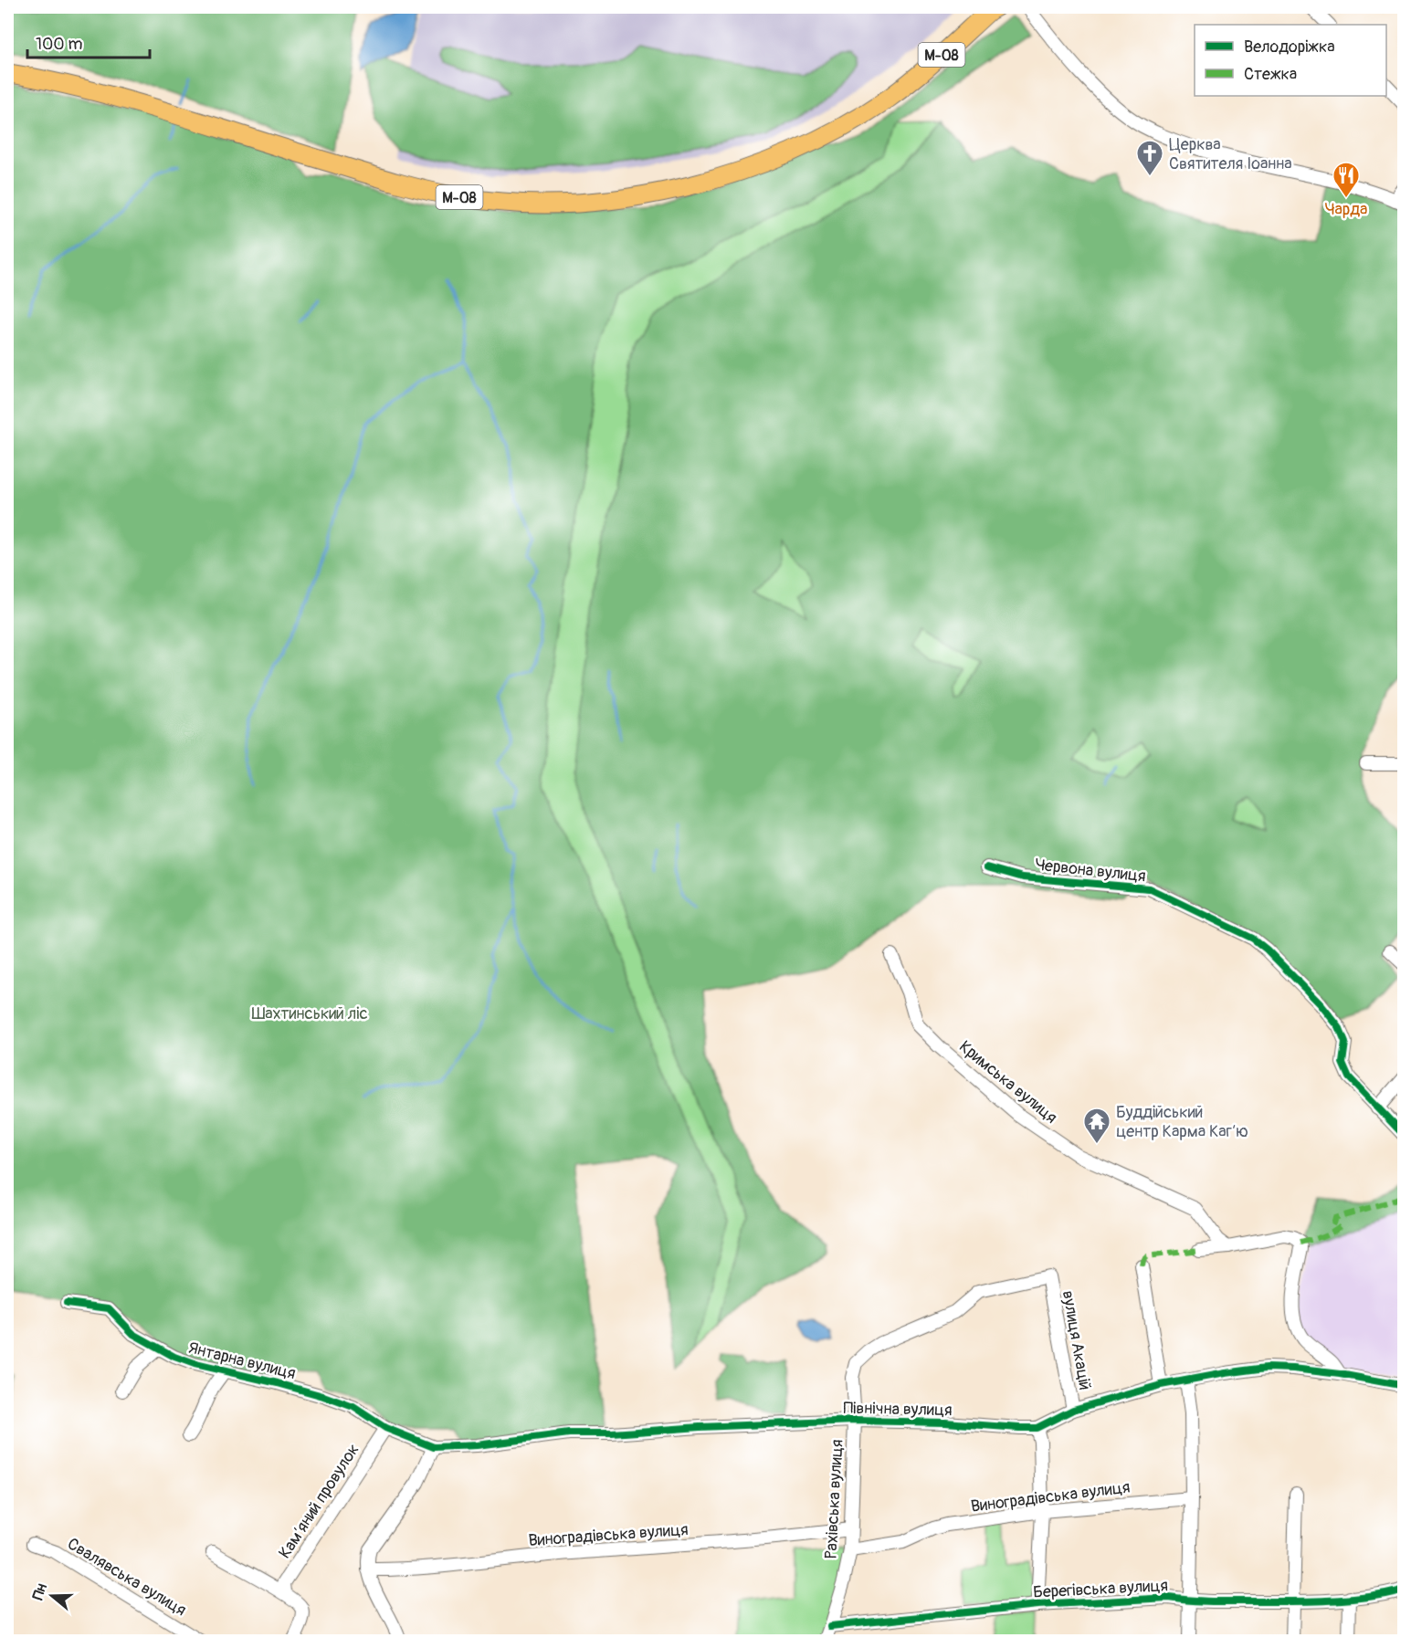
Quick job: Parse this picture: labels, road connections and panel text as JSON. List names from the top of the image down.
{
  "streets": {
    "highway": ["М-08"],
    "street": [
      "Червона вулиця",
      "Кримська вулиця",
      "вулиця Акацій",
      "Янтарна вулиця",
      "Північна вулиця",
      "Виноградівська вулиця",
      "Рахівська вулиця",
      "Камʼяний провулок",
      "Свалявська вулиця",
      "Берегівська вулиця"
    ]
  },
  "crossings": [
    ["вулиця Акацій", "Північна вулиця"],
    ["вулиця Акацій", "Рахівська вулиця"],
    ["Янтарна вулиця", "Північна вулиця"],
    ["Янтарна вулиця", "Камʼяний провулок"],
    ["Північна вулиця", "Рахівська вулиця"],
    ["Північна вулиця", "Камʼяний провулок"],
    ["Виноградівська вулиця", "Рахівська вулиця"],
    ["Рахівська вулиця", "Берегівська вулиця"]
  ],
  "parks": ["Шахтинський ліс"],
  "places": {
    "church": ["Церква Святителя Іоанна"],
    "restaurant": ["Чарда"],
    "temple": ["Буддійський центр Карма Кагʼю"]
  },
  "legend": ["Велодоріжка", "Стежка"],
  "scale_bar": "100 m",
  "north": "left"
}
